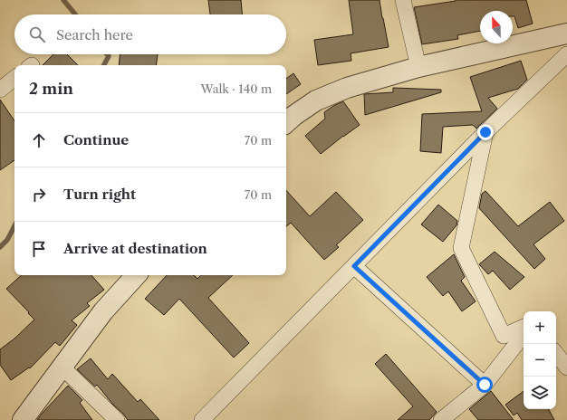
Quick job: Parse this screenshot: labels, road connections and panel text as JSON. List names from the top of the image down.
{
  "north": "top",
  "page": {
    "search": "Search here",
    "heading": ["2 min", "Walk · 140 m"],
    "list": [
      ["Continue", "70 m"],
      ["Turn right", "70 m"],
      "Arrive at destination"
    ],
    "map_buttons": ["+", "−"]
  }
}
